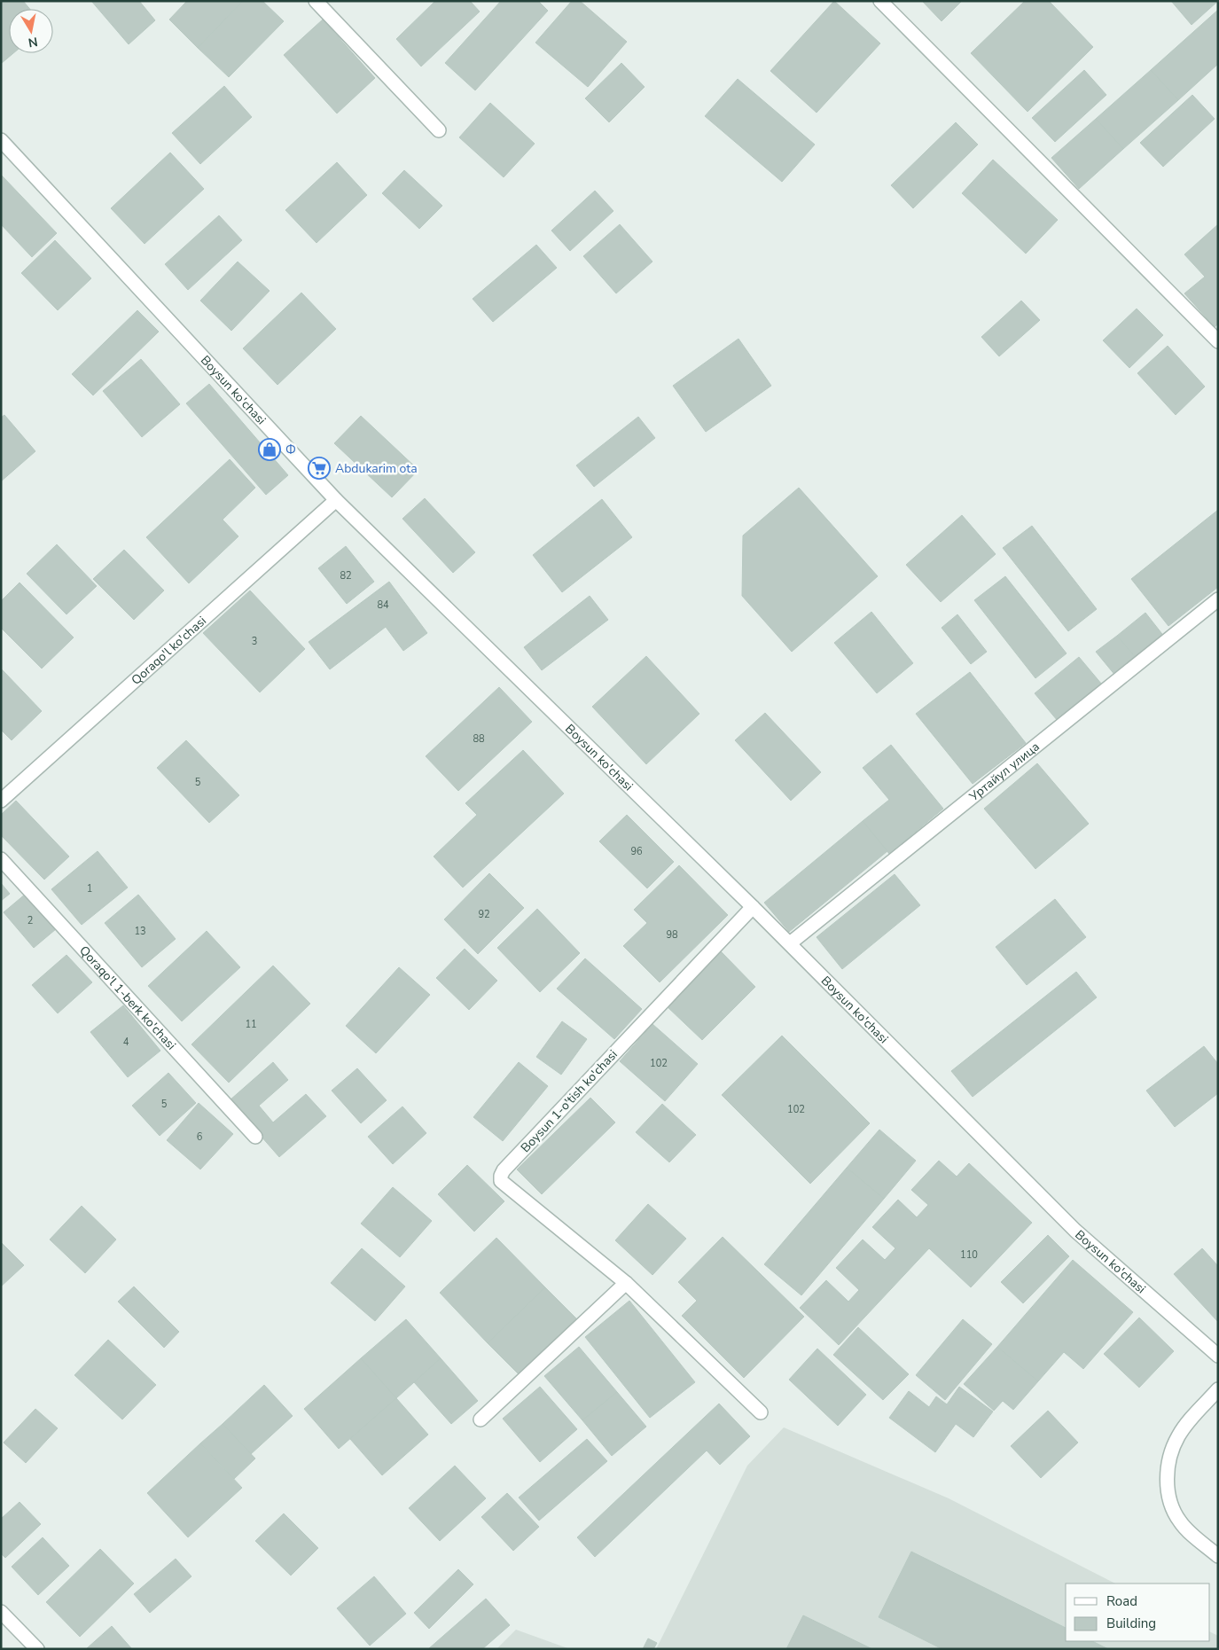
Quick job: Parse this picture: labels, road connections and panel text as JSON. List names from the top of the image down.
{
  "streets": {
    "street": [
      "Boysun ko'chasi",
      "Qoraqo'l ko'chasi",
      "Уртайул улица",
      "Qoraqo'l 1-berk ko'chasi",
      "Boysun 1-o'tish ko'chasi"
    ]
  },
  "crossings": [
    ["Boysun ko'chasi", "Qoraqo'l ko'chasi"],
    ["Boysun ko'chasi", "Уртайул улица"],
    ["Boysun ko'chasi", "Boysun 1-o'tish ko'chasi"]
  ],
  "places": {
    "shop": ["Ф"],
    "supermarket": ["Abdukarim ota"]
  },
  "house_numbers": [
    "82",
    "84",
    "3",
    "88",
    "5",
    "96",
    "1",
    "92",
    "2",
    "13",
    "98",
    "11",
    "4",
    "102",
    "5",
    "102",
    "6",
    "110"
  ],
  "legend": ["Road", "Building"],
  "north": "bottom"
}
